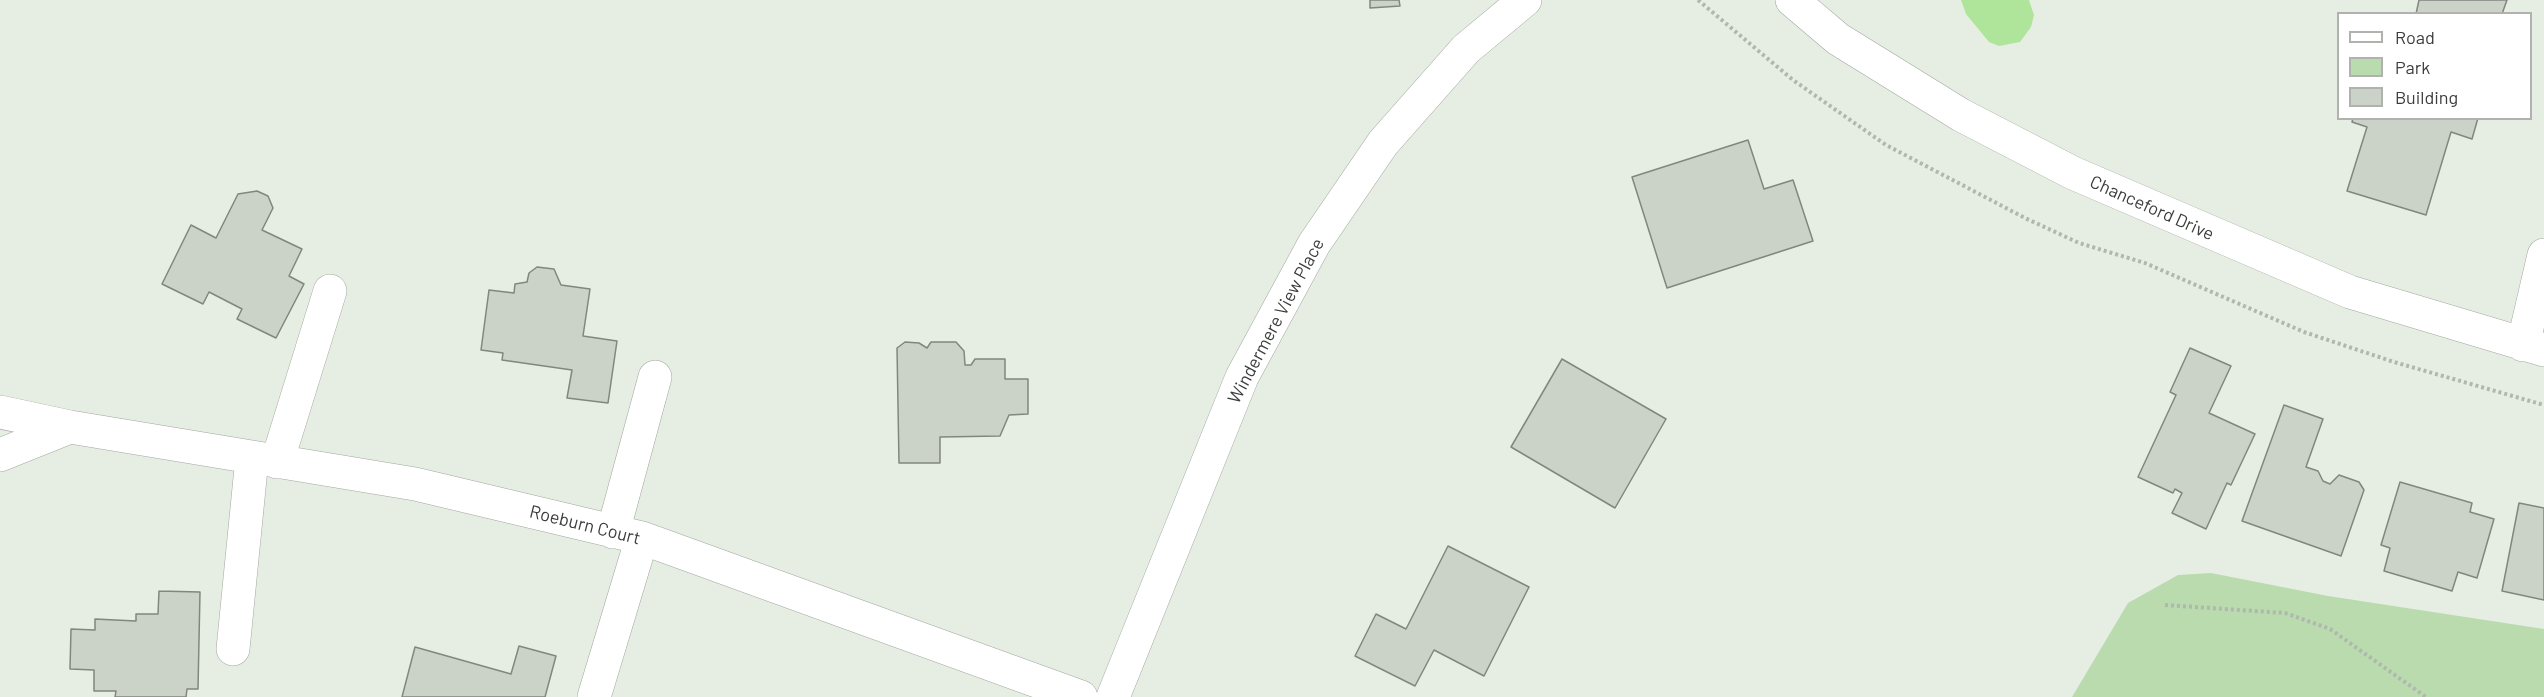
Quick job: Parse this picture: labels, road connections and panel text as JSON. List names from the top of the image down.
{
  "streets": {
    "street": ["Chanceford Drive", "Windermere View Place", "Roeburn Court"]
  },
  "legend": ["Road", "Park", "Building"]
}
